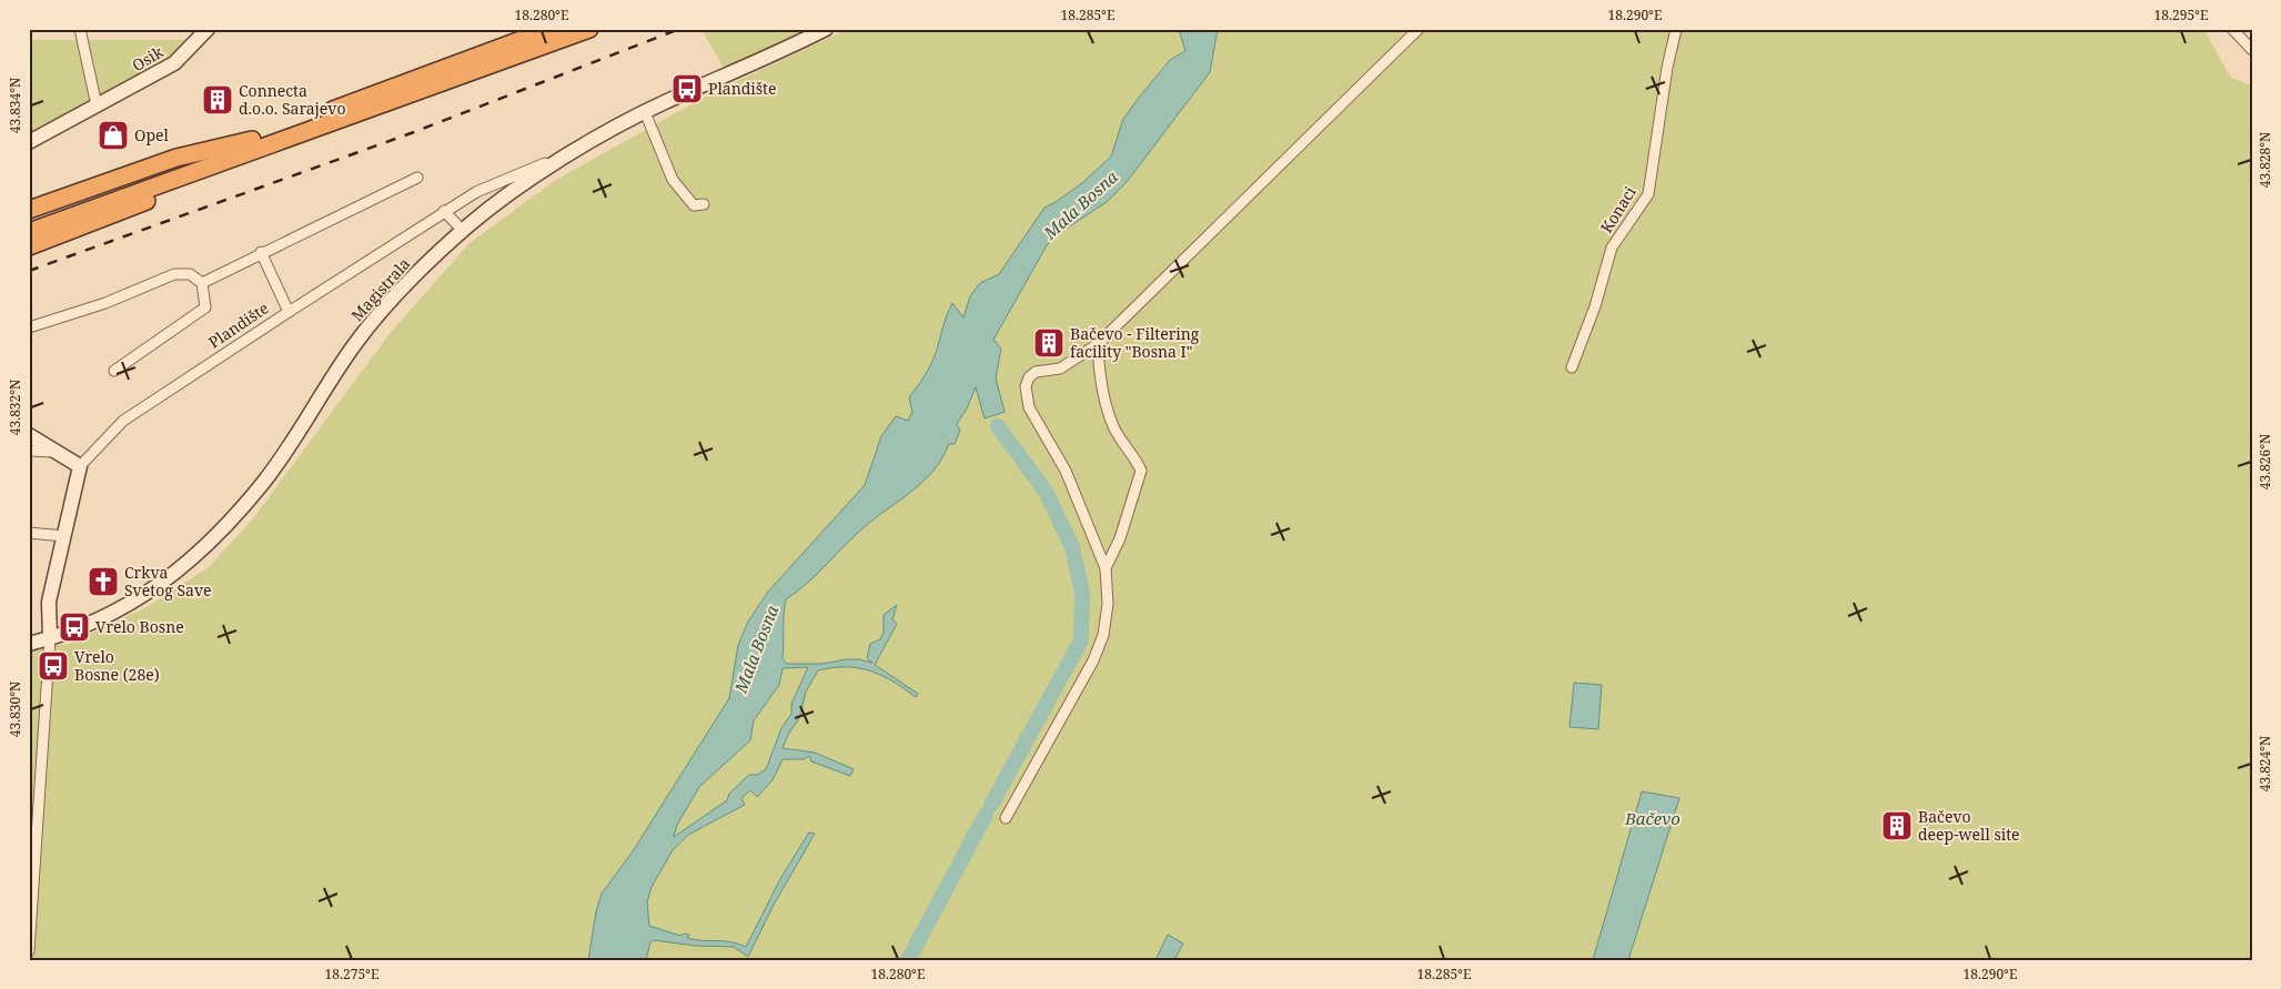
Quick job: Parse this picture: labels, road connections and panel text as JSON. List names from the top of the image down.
{
  "streets": {
    "main road": ["Osik", "Magistrala"],
    "street": ["Konaci", "Plandište"]
  },
  "crossings": [
    ["Magistrala", "Plandište"]
  ],
  "water": ["Mala Bosna", "Bačevo"],
  "places": {
    "bus stop": ["Plandište", "Vrelo Bosne", "Vrelo Bosne (28e)"],
    "building": ["Connecta d.o.o. Sarajevo", "Bačevo - Filtering facility \"Bosna I\"", "Bačevo deep-well site"],
    "shop": ["Opel"],
    "church": ["Crkva Svetog Save"]
  },
  "coordinates": [
    "18.280°E",
    "18.285°E",
    "18.290°E",
    "18.295°E",
    "43.834°N",
    "43.828°N",
    "43.832°N",
    "43.826°N",
    "43.830°N",
    "43.824°N",
    "18.275°E"
  ]
}
